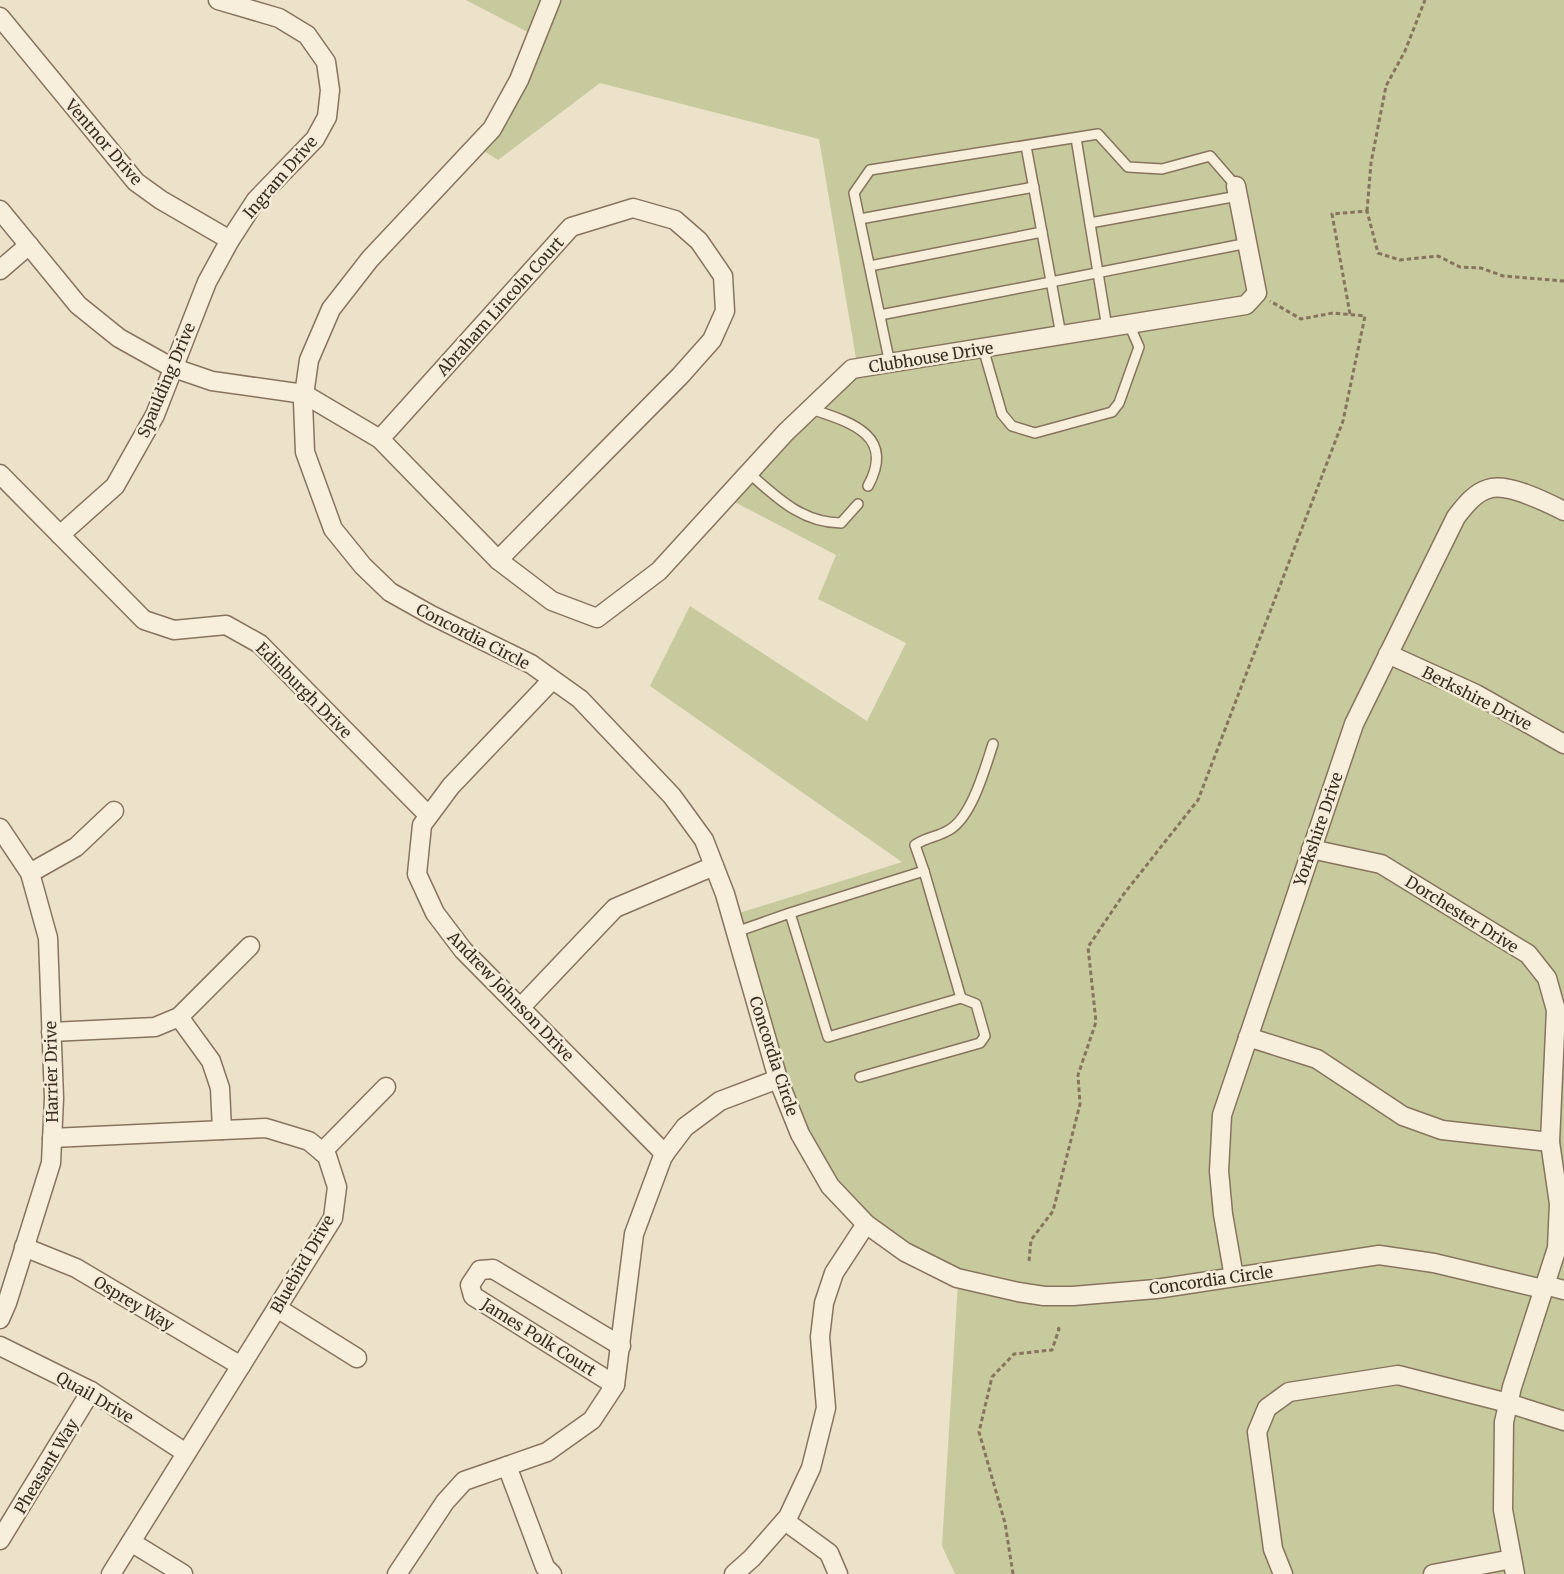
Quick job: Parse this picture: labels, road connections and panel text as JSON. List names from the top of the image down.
{
  "streets": {
    "street": [
      "Ventnor Drive",
      "Ingram Drive",
      "Abraham Lincoln Court",
      "Clubhouse Drive",
      "Spaulding Drive",
      "Concordia Circle",
      "Edinburgh Drive",
      "Berkshire Drive",
      "Yorkshire Drive",
      "Dorchester Drive",
      "Andrew Johnson Drive",
      "Harrier Drive",
      "Bluebird Drive",
      "Osprey Way",
      "James Polk Court",
      "Quail Drive",
      "Pheasant Way"
    ]
  },
  "crossings": [
    ["Ventnor Drive", "Ingram Drive"],
    ["Ventnor Drive", "Spaulding Drive"],
    ["Ingram Drive", "Spaulding Drive"],
    ["Abraham Lincoln Court", "Clubhouse Drive"],
    ["Spaulding Drive", "Edinburgh Drive"],
    ["Concordia Circle", "Yorkshire Drive"],
    ["Concordia Circle", "Dorchester Drive"],
    ["Concordia Circle", "Andrew Johnson Drive"],
    ["Edinburgh Drive", "Andrew Johnson Drive"],
    ["Berkshire Drive", "Yorkshire Drive"],
    ["Yorkshire Drive", "Dorchester Drive"],
    ["Harrier Drive", "Osprey Way"],
    ["Bluebird Drive", "Osprey Way"],
    ["Bluebird Drive", "Quail Drive"],
    ["Quail Drive", "Pheasant Way"]
  ]
}
